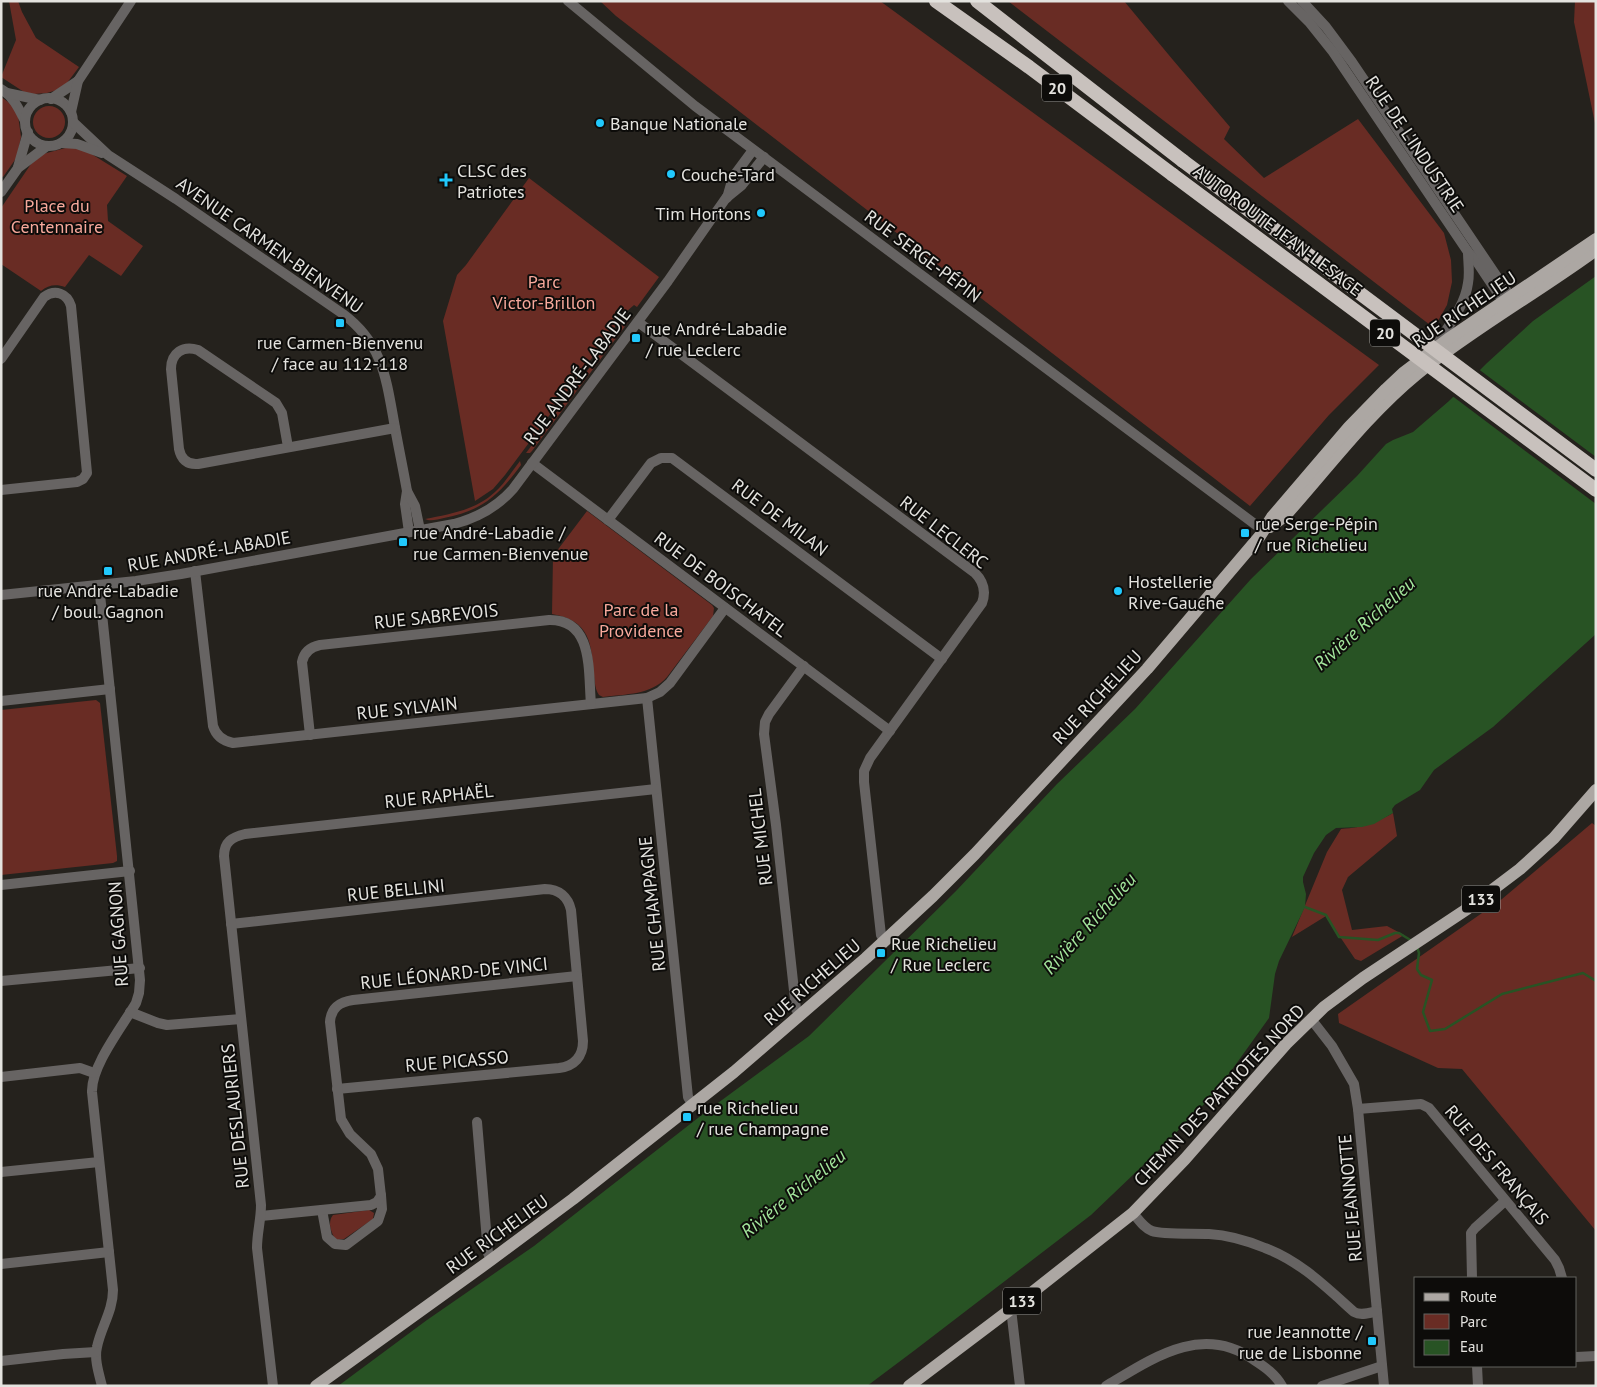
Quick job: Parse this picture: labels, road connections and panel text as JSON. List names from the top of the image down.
{
  "streets": {
    "highway": ["20", "AUTOROUTE JEAN-LESAGE"],
    "main road": ["RUE RICHELIEU", "133", "CHEMIN DES PATRIOTES NORD"],
    "street": [
      "RUE DE L'INDUSTRIE",
      "AVENUE CARMEN-BIENVENU",
      "RUE SERGE-PÉPIN",
      "RUE ANDRÉ-LABADIE",
      "RUE DE MILAN",
      "RUE LECLERC",
      "RUE DE BOISCHATEL",
      "RUE SABREVOIS",
      "RUE SYLVAIN",
      "RUE RAPHAËL",
      "RUE MICHEL",
      "RUE BELLINI",
      "RUE CHAMPAGNE",
      "RUE GAGNON",
      "RUE LÉONARD-DE VINCI",
      "RUE PICASSO",
      "RUE DESLAURIERS",
      "RUE DES FRANÇAIS",
      "RUE JEANNOTTE"
    ]
  },
  "crossings": [
    ["RUE DE L'INDUSTRIE", "RUE RICHELIEU"],
    ["AVENUE CARMEN-BIENVENU", "RUE ANDRÉ-LABADIE"],
    ["RUE SERGE-PÉPIN", "RUE RICHELIEU"],
    ["RUE SERGE-PÉPIN", "RUE ANDRÉ-LABADIE"],
    ["RUE RICHELIEU", "RUE LECLERC"],
    ["RUE RICHELIEU", "RUE MICHEL"],
    ["RUE RICHELIEU", "RUE CHAMPAGNE"],
    ["RUE ANDRÉ-LABADIE", "RUE LECLERC"],
    ["RUE ANDRÉ-LABADIE", "RUE DE BOISCHATEL"],
    ["RUE ANDRÉ-LABADIE", "RUE SYLVAIN"],
    ["RUE ANDRÉ-LABADIE", "RUE GAGNON"],
    ["RUE DE MILAN", "RUE LECLERC"],
    ["RUE DE MILAN", "RUE DE BOISCHATEL"],
    ["RUE LECLERC", "RUE DE BOISCHATEL"],
    ["RUE DE BOISCHATEL", "RUE SYLVAIN"],
    ["RUE DE BOISCHATEL", "RUE MICHEL"],
    ["RUE SABREVOIS", "RUE SYLVAIN"],
    ["RUE SYLVAIN", "RUE CHAMPAGNE"],
    ["RUE RAPHAËL", "RUE CHAMPAGNE"],
    ["RUE RAPHAËL", "RUE DESLAURIERS"],
    ["RUE BELLINI", "RUE LÉONARD-DE VINCI"],
    ["RUE BELLINI", "RUE PICASSO"],
    ["RUE BELLINI", "RUE DESLAURIERS"],
    ["RUE LÉONARD-DE VINCI", "RUE PICASSO"],
    ["CHEMIN DES PATRIOTES NORD", "RUE JEANNOTTE"],
    ["RUE DES FRANÇAIS", "RUE JEANNOTTE"]
  ],
  "water": ["Rivière Richelieu"],
  "parks": ["Place du Centennaire", "Parc Victor-Brillon", "Parc de la Providence"],
  "places": {
    "other": [
      "Banque Nationale",
      "Couche-Tard",
      "Tim Hortons",
      "Hostellerie Rive-Gauche"
    ],
    "health": ["CLSC des Patriotes"],
    "transit": [
      "rue Carmen-Bienvenu / face au 112-118",
      "rue André-Labadie / rue Leclerc",
      "rue Serge-Pépin / rue Richelieu",
      "rue André-Labadie / rue Carmen-Bienvenue",
      "rue André-Labadie / boul. Gagnon",
      "Rue Richelieu / Rue Leclerc",
      "rue Richelieu / rue Champagne",
      "rue Jeannotte / rue de Lisbonne"
    ]
  },
  "legend": ["Route", "Parc", "Eau"]
}
